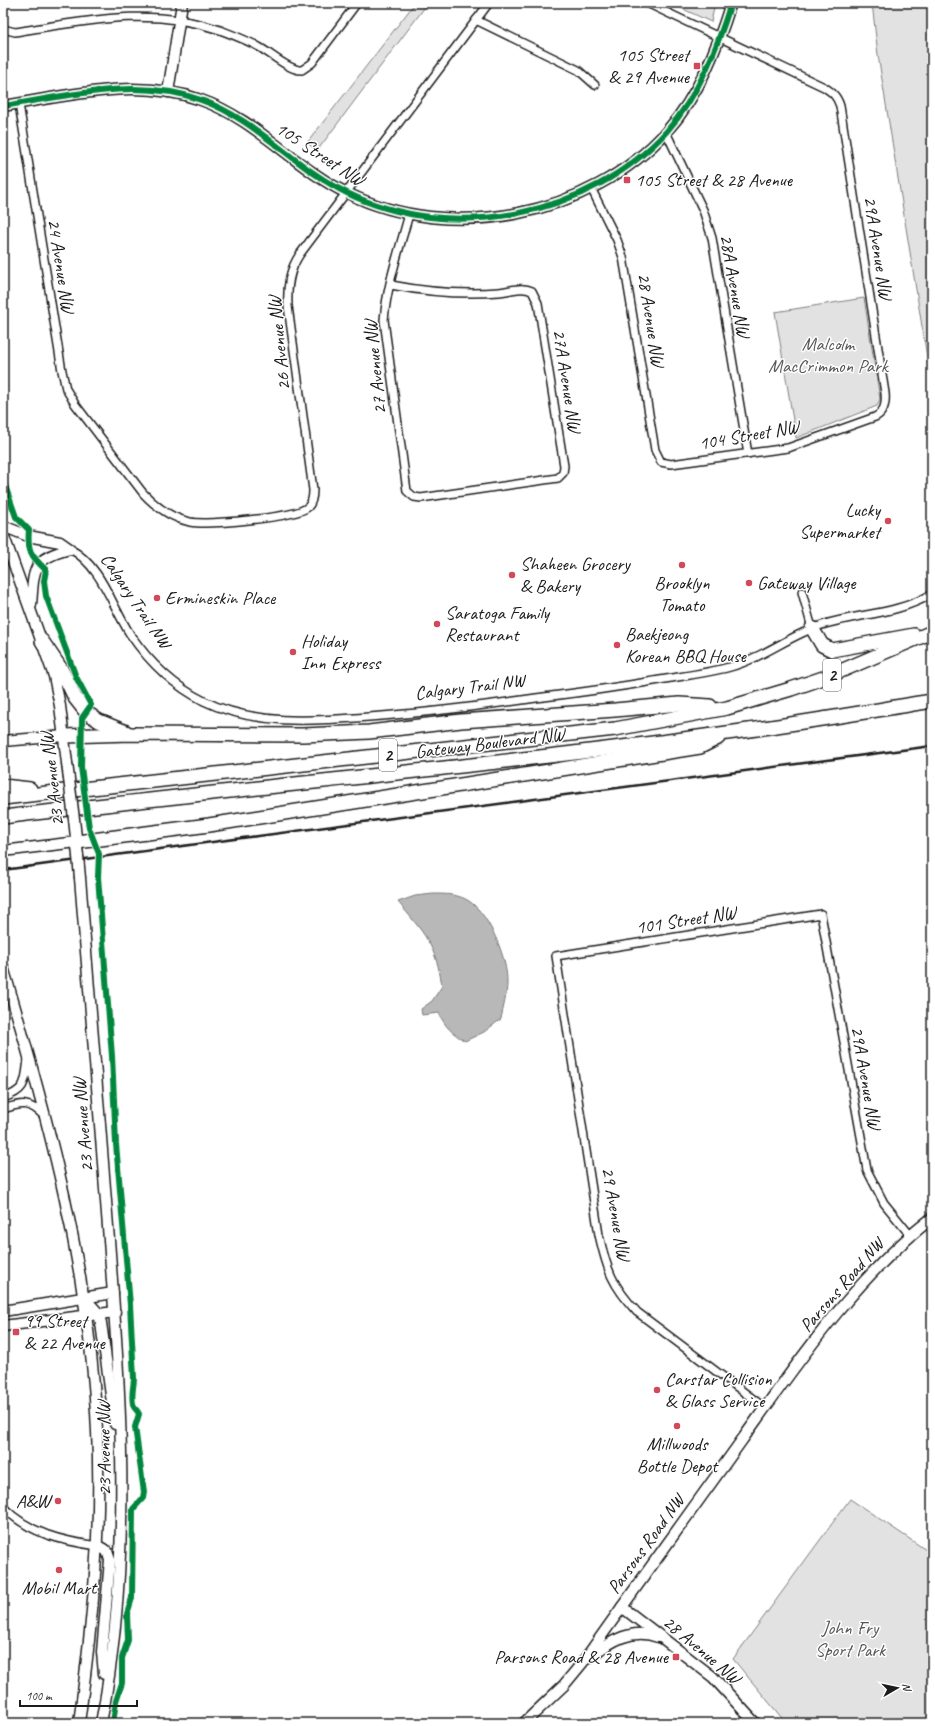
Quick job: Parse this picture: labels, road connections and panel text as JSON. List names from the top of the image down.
{
  "streets": {
    "highway": ["2", "Gateway Boulevard NW"],
    "main road": [
      "105 Street NW",
      "28 Avenue NW",
      "23 Avenue NW",
      "Parsons Road NW"
    ],
    "street": [
      "29A Avenue NW",
      "24 Avenue NW",
      "28A Avenue NW",
      "26 Avenue NW",
      "27 Avenue NW",
      "27A Avenue NW",
      "104 Street NW",
      "Calgary Trail NW",
      "101 Street NW",
      "29 Avenue NW"
    ]
  },
  "crossings": [
    ["105 Street NW", "29A Avenue NW"],
    ["105 Street NW", "24 Avenue NW"],
    ["105 Street NW", "28A Avenue NW"],
    ["105 Street NW", "28 Avenue NW"],
    ["105 Street NW", "26 Avenue NW"],
    ["105 Street NW", "27 Avenue NW"],
    ["29A Avenue NW", "104 Street NW"],
    ["29A Avenue NW", "101 Street NW"],
    ["29A Avenue NW", "Parsons Road NW"],
    ["24 Avenue NW", "26 Avenue NW"],
    ["28A Avenue NW", "104 Street NW"],
    ["28 Avenue NW", "104 Street NW"],
    ["28 Avenue NW", "Parsons Road NW"],
    ["27 Avenue NW", "27A Avenue NW"],
    ["101 Street NW", "29 Avenue NW"],
    ["29 Avenue NW", "Parsons Road NW"]
  ],
  "parks": ["Malcolm MacCrimmon Park", "John Fry Sport Park"],
  "places": {
    "transit": [
      "105 Street & 29 Avenue",
      "105 Street & 28 Avenue",
      "99 Street & 22 Avenue",
      "Parsons Road & 28 Avenue"
    ],
    "other": [
      "Lucky Supermarket",
      "Brooklyn Tomato",
      "Shaheen Grocery & Bakery",
      "Gateway Village",
      "Ermineskin Place",
      "Saratoga Family Restaurant",
      "Baekjeong Korean BBQ House",
      "Holiday Inn Express",
      "Carstar Collision & Glass Service",
      "Millwoods Bottle Depot",
      "A&W",
      "Mobil Mart"
    ]
  },
  "scale_bar": "100 m",
  "north": "right"
}
